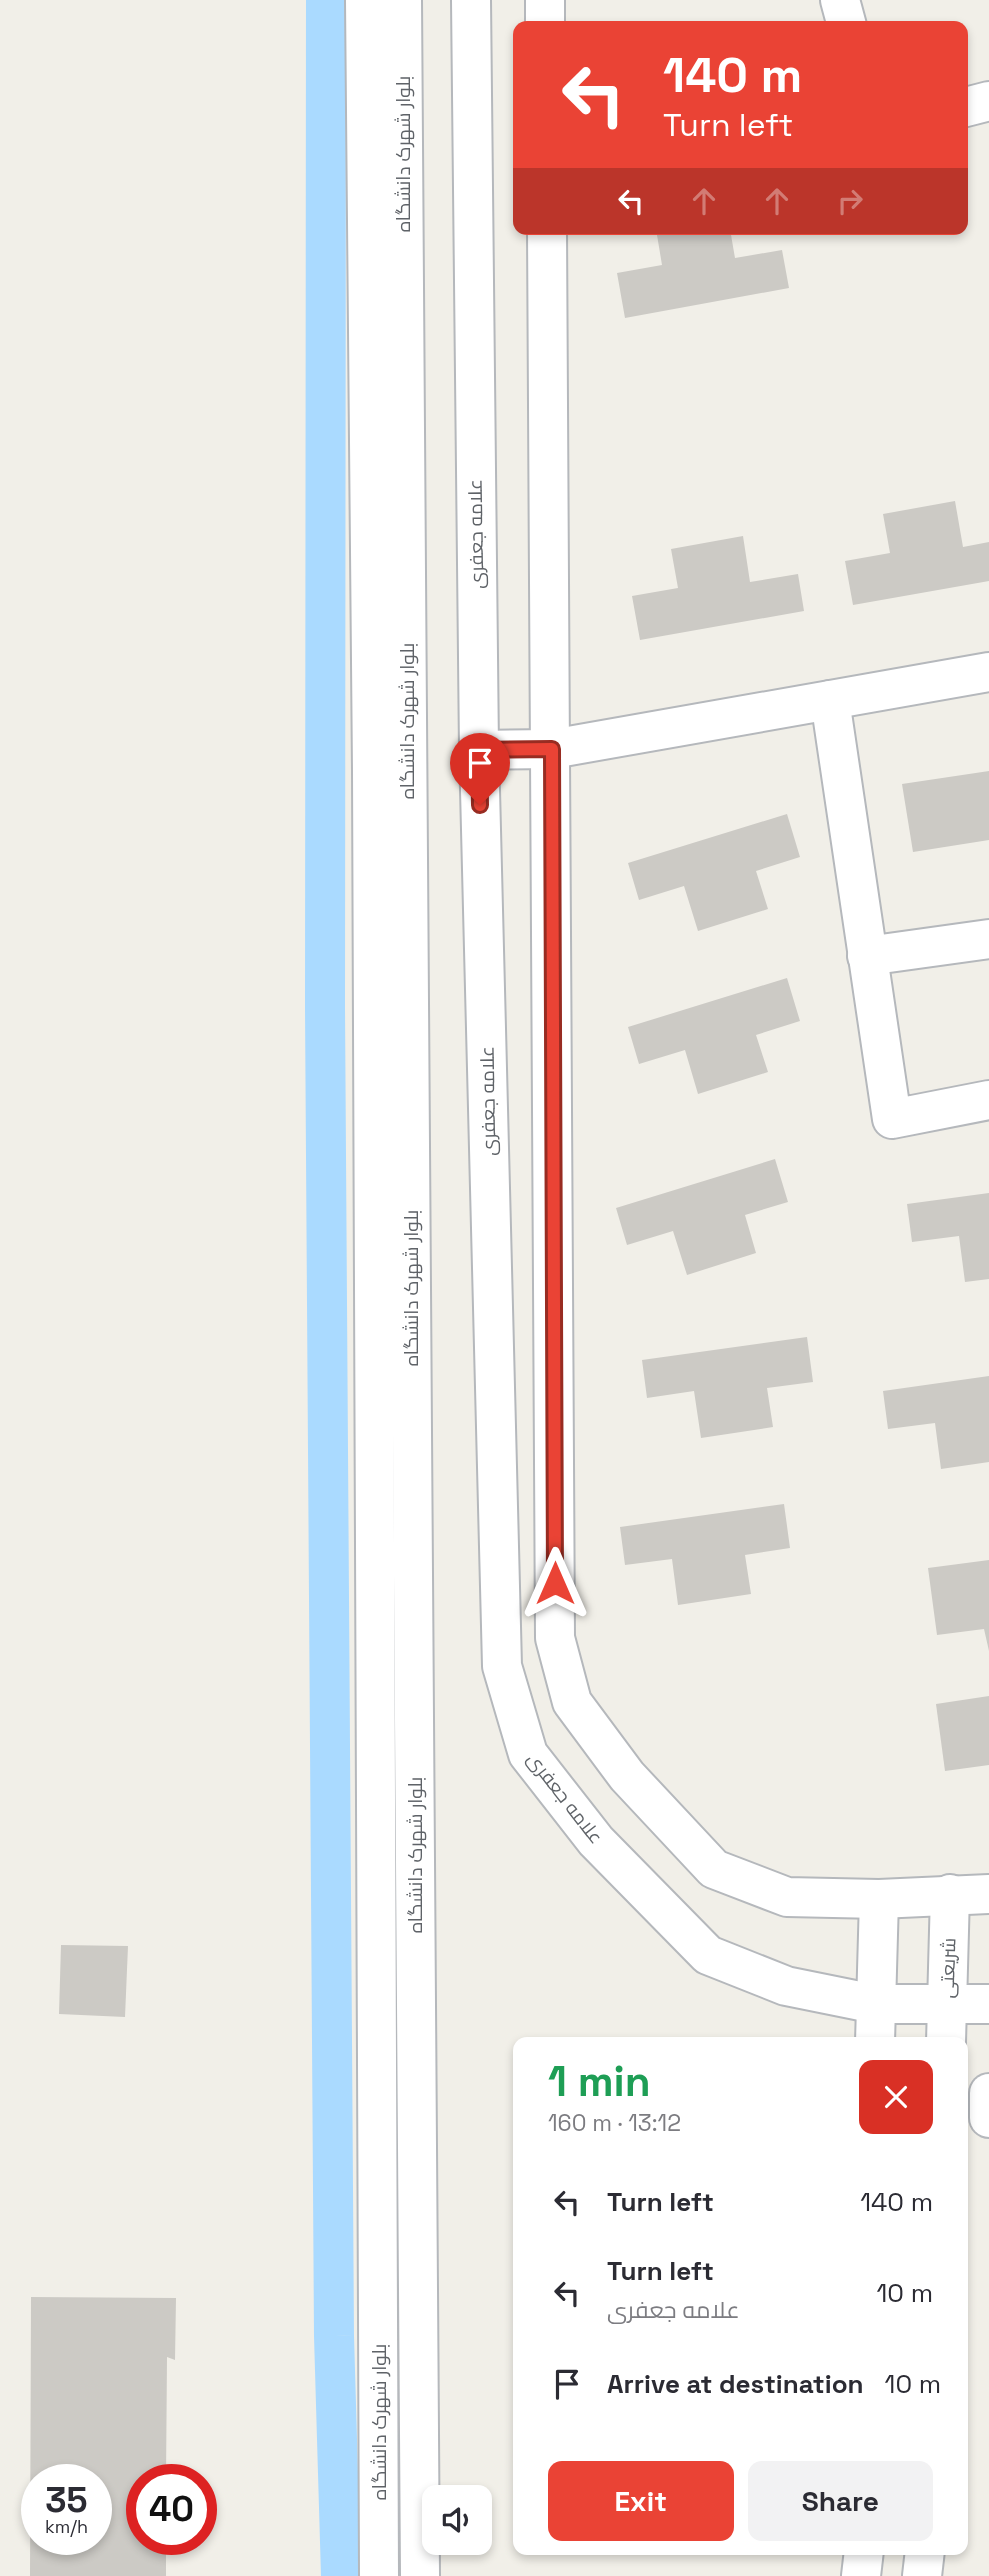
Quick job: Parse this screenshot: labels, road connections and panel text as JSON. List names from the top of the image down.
{
  "streets": {
    "street": ["بلوار شهرک دانشگاه", "علامه جعفری", "شریعتی"]
  },
  "crossings": [
    ["علامه جعفری", "شریعتی"]
  ],
  "page": {
    "turn": ["140 m", "Turn left"],
    "heading": ["1 min", "160 m · 13:12"],
    "list": [
      {
        "name": "Turn left",
        "value": "140 m"
      },
      {
        "name": "Turn left",
        "note": "علامه جعفری",
        "value": "10 m"
      },
      {
        "name": "Arrive at destination",
        "value": "10 m"
      }
    ],
    "buttons": ["Exit", "Share"],
    "speed": "35 km/h",
    "limit": "40"
  }
}
